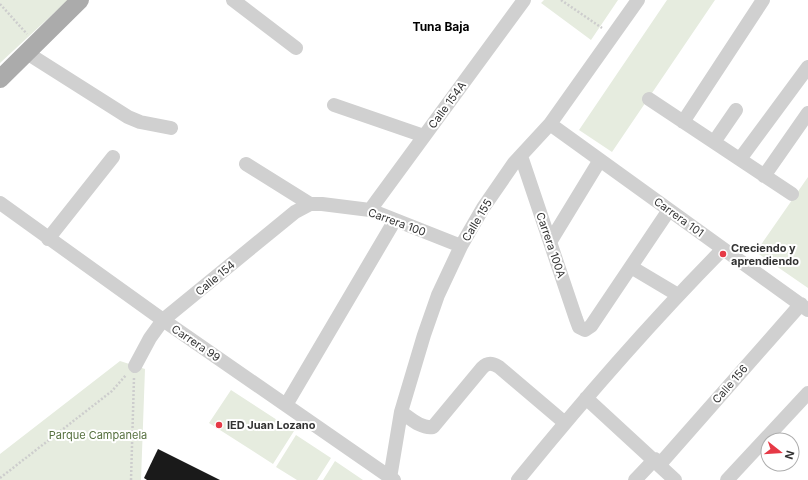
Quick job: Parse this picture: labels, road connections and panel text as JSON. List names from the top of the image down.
{
  "streets": {
    "street": [
      "Calle 154A",
      "Carrera 101",
      "Calle 155",
      "Carrera 100",
      "Carrera 100A",
      "Calle 154",
      "Carrera 99",
      "Calle 156"
    ]
  },
  "crossings": [
    ["Calle 154A", "Carrera 100"],
    ["Carrera 101", "Calle 155"],
    ["Carrera 101", "Calle 156"],
    ["Calle 155", "Carrera 100"],
    ["Calle 155", "Carrera 100A"],
    ["Calle 155", "Carrera 99"],
    ["Carrera 100", "Calle 154"],
    ["Calle 154", "Carrera 99"]
  ],
  "districts": ["Tuna Baja"],
  "parks": ["Parque Campanela"],
  "places": ["Creciendo y aprendiendo", "IED Juan Lozano"],
  "north": "right"
}
